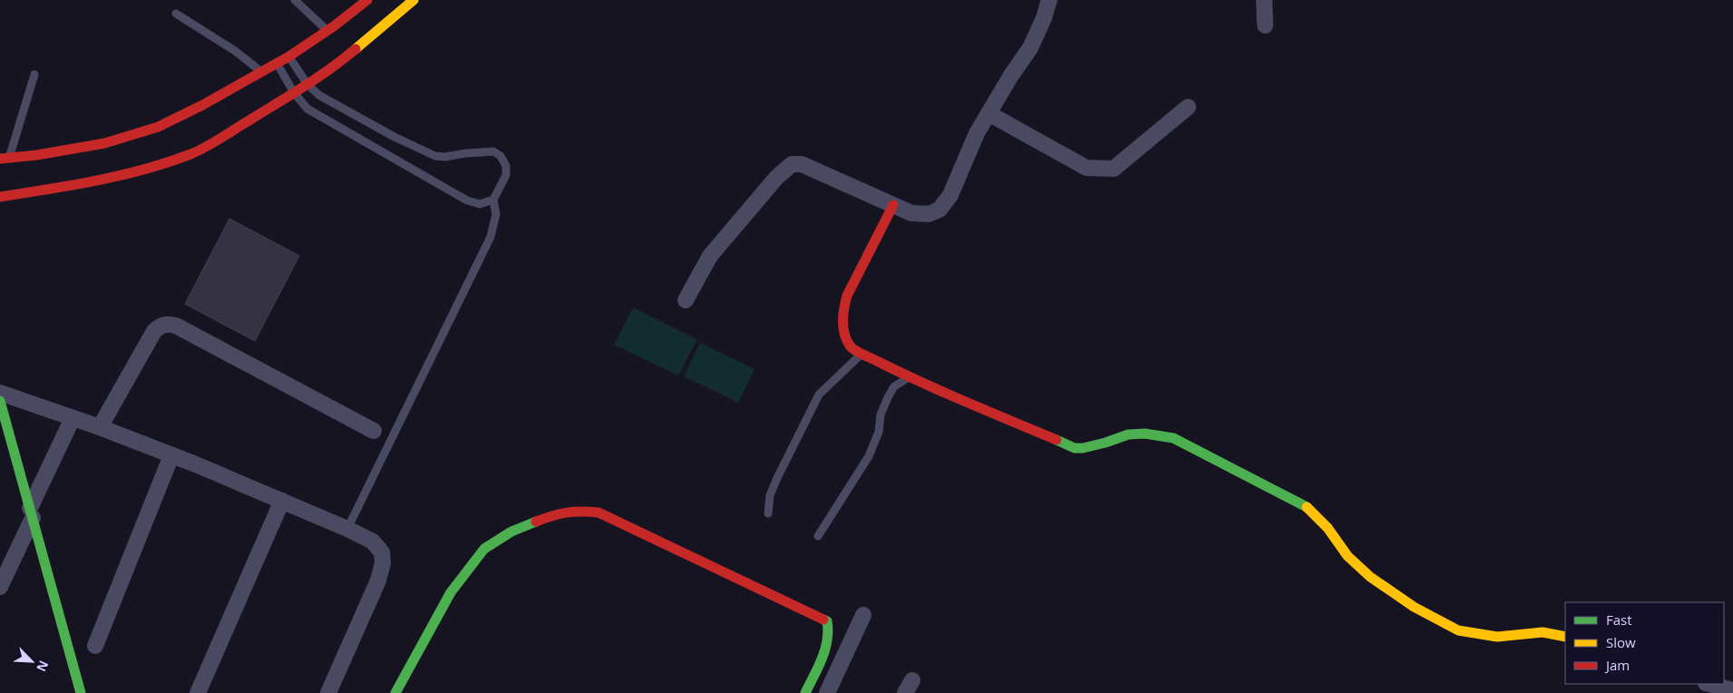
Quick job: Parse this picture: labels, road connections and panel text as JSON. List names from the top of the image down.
{
  "legend": ["Fast", "Slow", "Jam"],
  "north": "bottom right"
}
